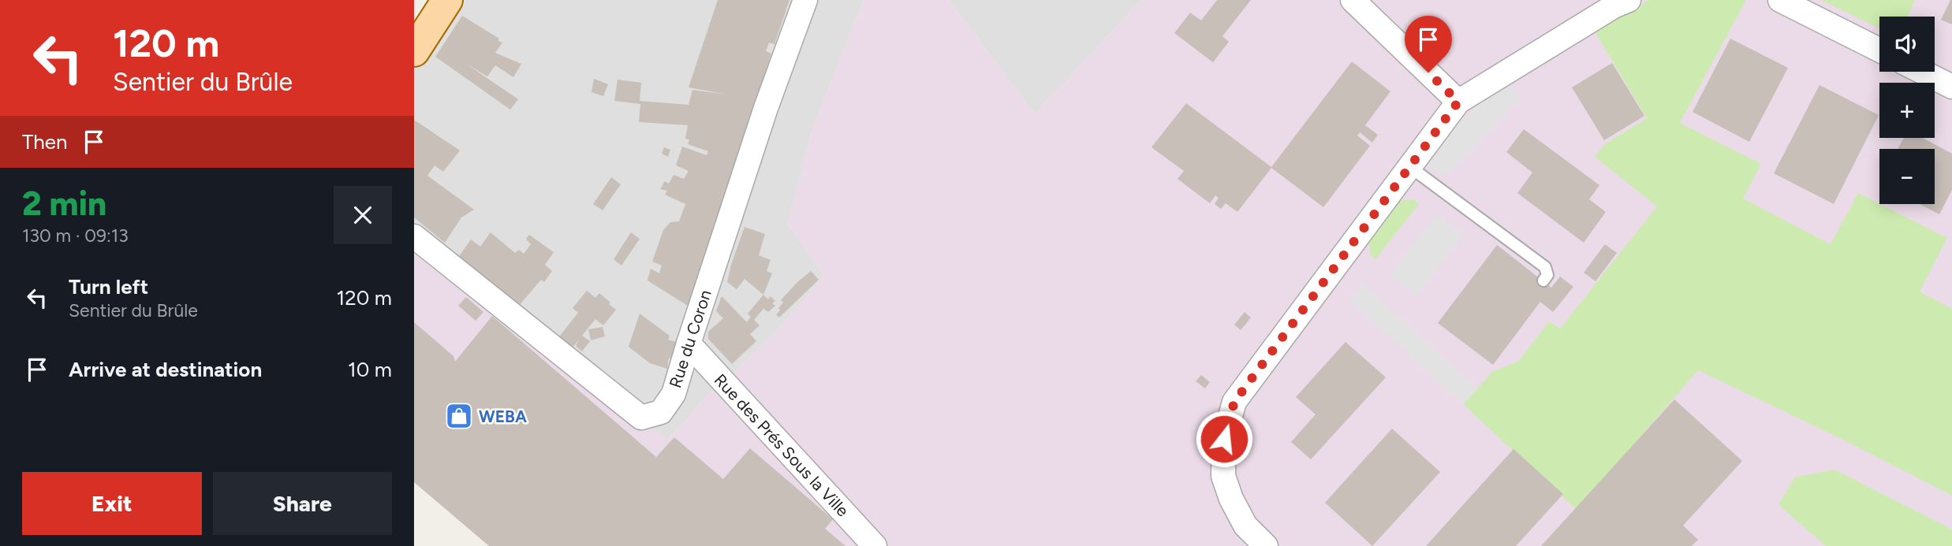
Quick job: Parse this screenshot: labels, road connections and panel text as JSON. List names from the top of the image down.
{
  "streets": {
    "street": ["Rue du Coron", "Rue des Prés Sous la Ville"]
  },
  "crossings": [
    ["Rue du Coron", "Rue des Prés Sous la Ville"]
  ],
  "places": {
    "shop": ["WEBA"]
  },
  "page": {
    "turn": ["120 m", "Sentier du Brûle"],
    "map_buttons": ["+", "−"],
    "then": "Then",
    "heading": ["2 min", "130 m · 09:13"],
    "list": [
      {
        "name": "Turn left",
        "note": "Sentier du Brûle",
        "value": "120 m"
      },
      {
        "name": "Arrive at destination",
        "value": "10 m"
      }
    ],
    "buttons": ["Exit", "Share"]
  }
}
